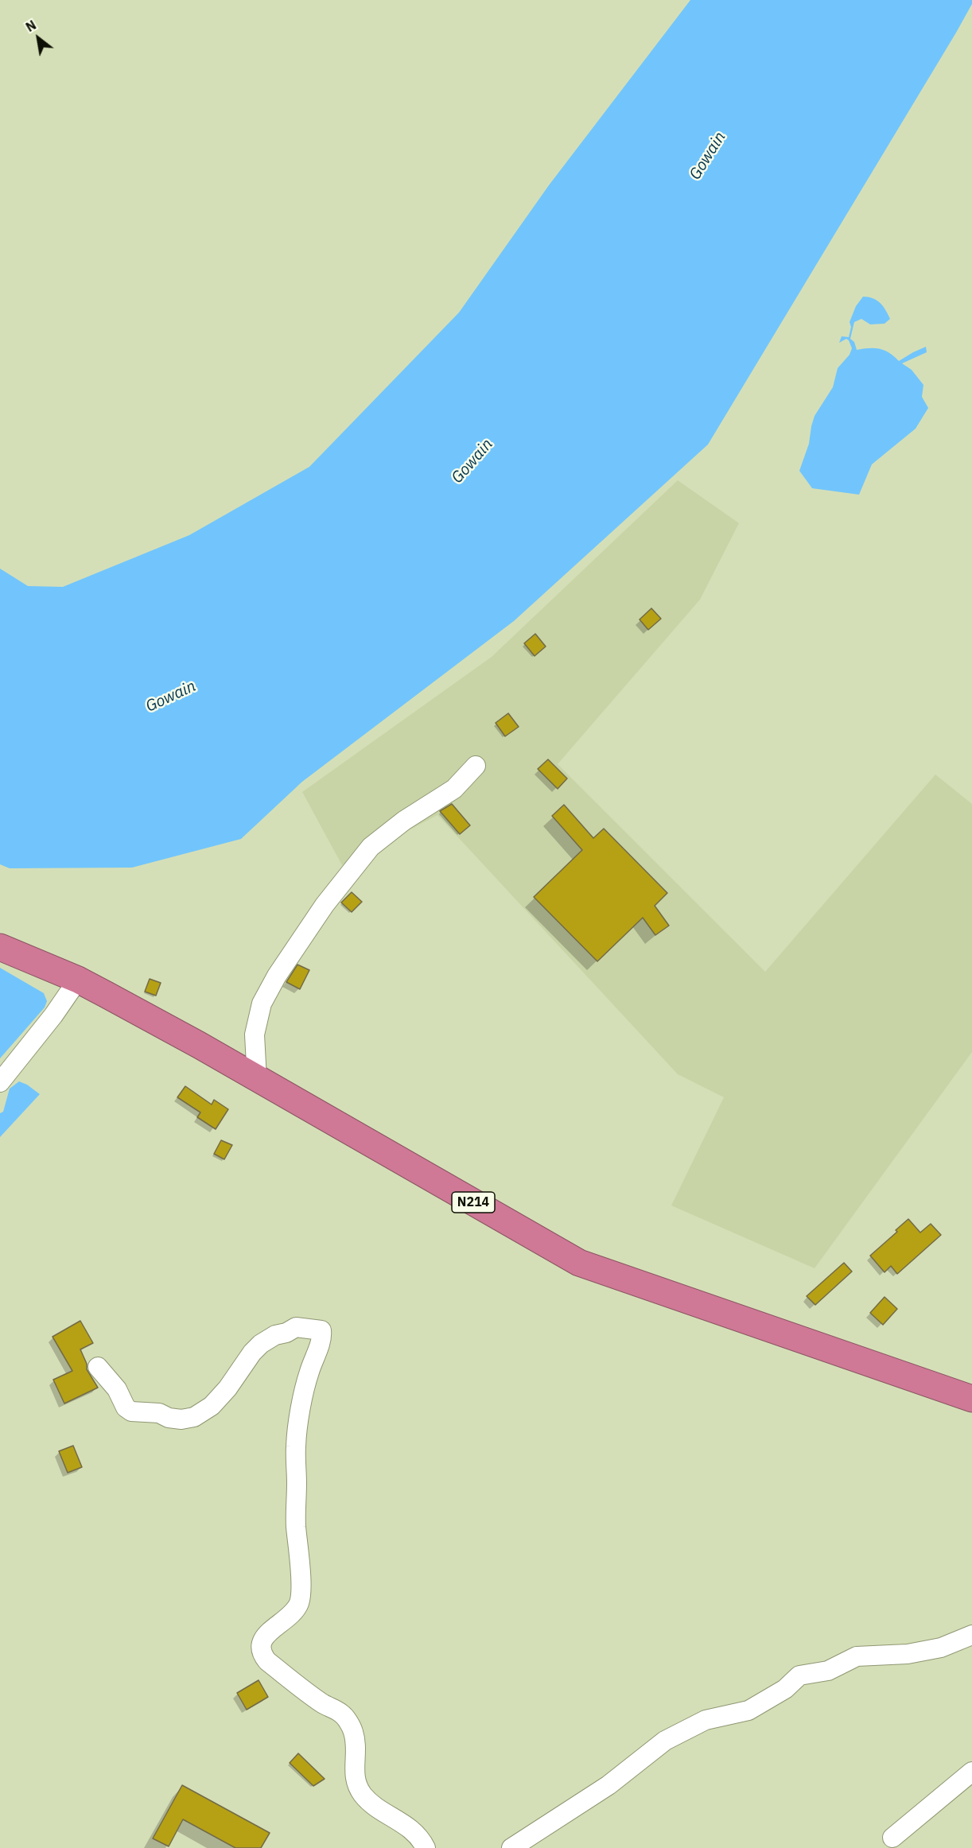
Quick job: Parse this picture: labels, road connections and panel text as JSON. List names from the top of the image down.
{
  "streets": {
    "highway": ["N214"]
  },
  "water": ["Gowain"],
  "north": "top left"
}
